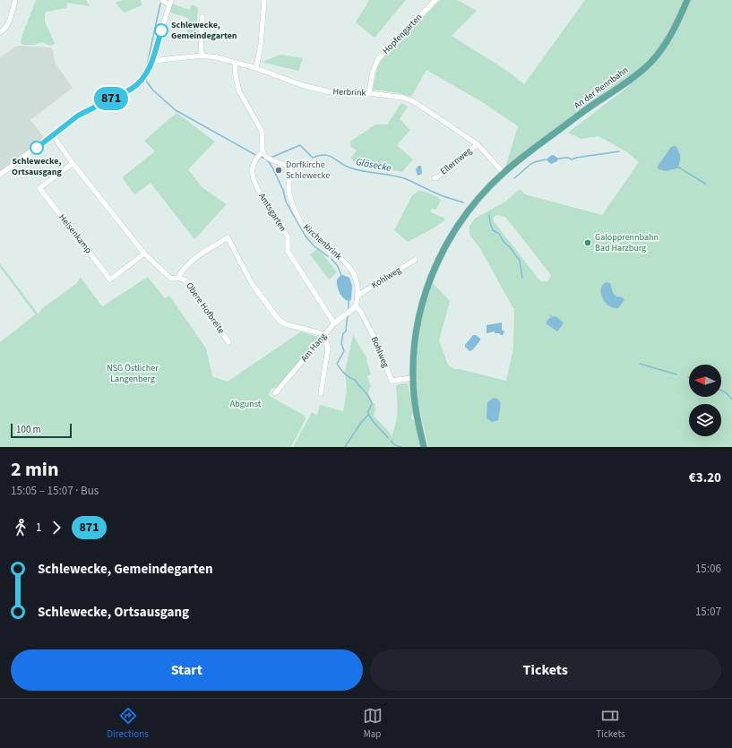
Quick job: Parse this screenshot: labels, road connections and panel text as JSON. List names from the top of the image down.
{
  "streets": {
    "main road": ["An der Rennbahn"],
    "street": [
      "Hopfengarten",
      "Herbrink",
      "Ellernweg",
      "Amtsgarten",
      "Heisenkamp",
      "Kirchenbrink",
      "Kohlweg",
      "Obere Hofbreite",
      "Am Hang",
      "Bohlweg"
    ]
  },
  "crossings": [
    ["Hopfengarten", "Herbrink"],
    ["An der Rennbahn", "Herbrink"],
    ["An der Rennbahn", "Bohlweg"],
    ["Herbrink", "Ellernweg"],
    ["Amtsgarten", "Kirchenbrink"],
    ["Amtsgarten", "Am Hang"],
    ["Kirchenbrink", "Kohlweg"],
    ["Kirchenbrink", "Am Hang"],
    ["Kirchenbrink", "Bohlweg"],
    ["Am Hang", "Bohlweg"]
  ],
  "water": ["Gläsecke"],
  "parks": ["NSG Östlicher Langenberg", "Abgunst"],
  "places": [
    "Schlewecke, Gemeindegarten",
    "Schlewecke, Ortsausgang",
    "Dorfkirche Schlewecke",
    "Galopprennbahn Bad Harzburg"
  ],
  "lines": ["bus line 871"],
  "scale_bar": "100 m",
  "north": "left",
  "page": {
    "on_map": "871",
    "scale": "100 m",
    "heading": ["2 min", "15:05 – 15:07 · Bus", "€3.20"],
    "legs": ["1", "871"],
    "list": [
      {
        "name": "Schlewecke, Gemeindegarten",
        "value": "15:06"
      },
      {
        "name": "Schlewecke, Ortsausgang",
        "value": "15:07"
      }
    ],
    "buttons": ["Start", "Tickets"],
    "tabs": ["Directions", "Map", "Tickets"]
  }
}
